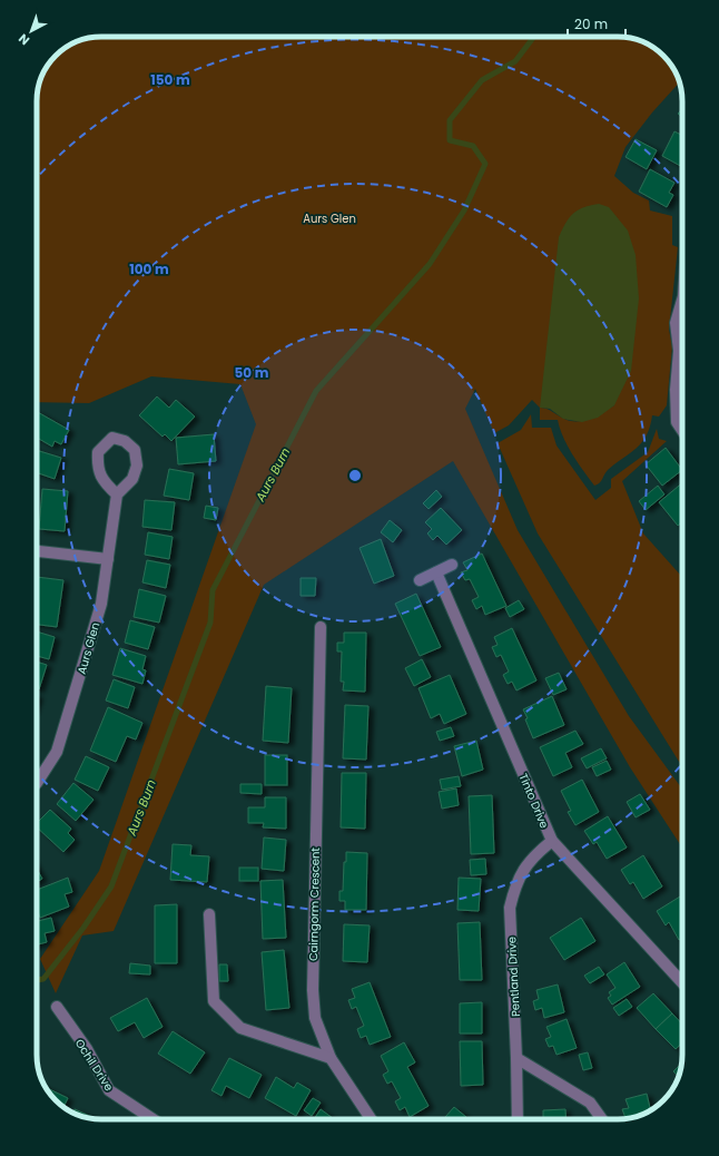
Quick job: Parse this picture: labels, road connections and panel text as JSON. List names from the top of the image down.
{
  "streets": {
    "street": [
      "Aurs Glen",
      "Tinto Drive",
      "Cairngorm Crescent",
      "Pentland Drive",
      "Ochil Drive"
    ]
  },
  "crossings": [
    ["Tinto Drive", "Pentland Drive"]
  ],
  "water": ["Aurs Burn"],
  "parks": ["Aurs Glen"],
  "scale_bar": "20 m",
  "north": "bottom left",
  "rings": ["150 m", "100 m", "50 m"]
}
